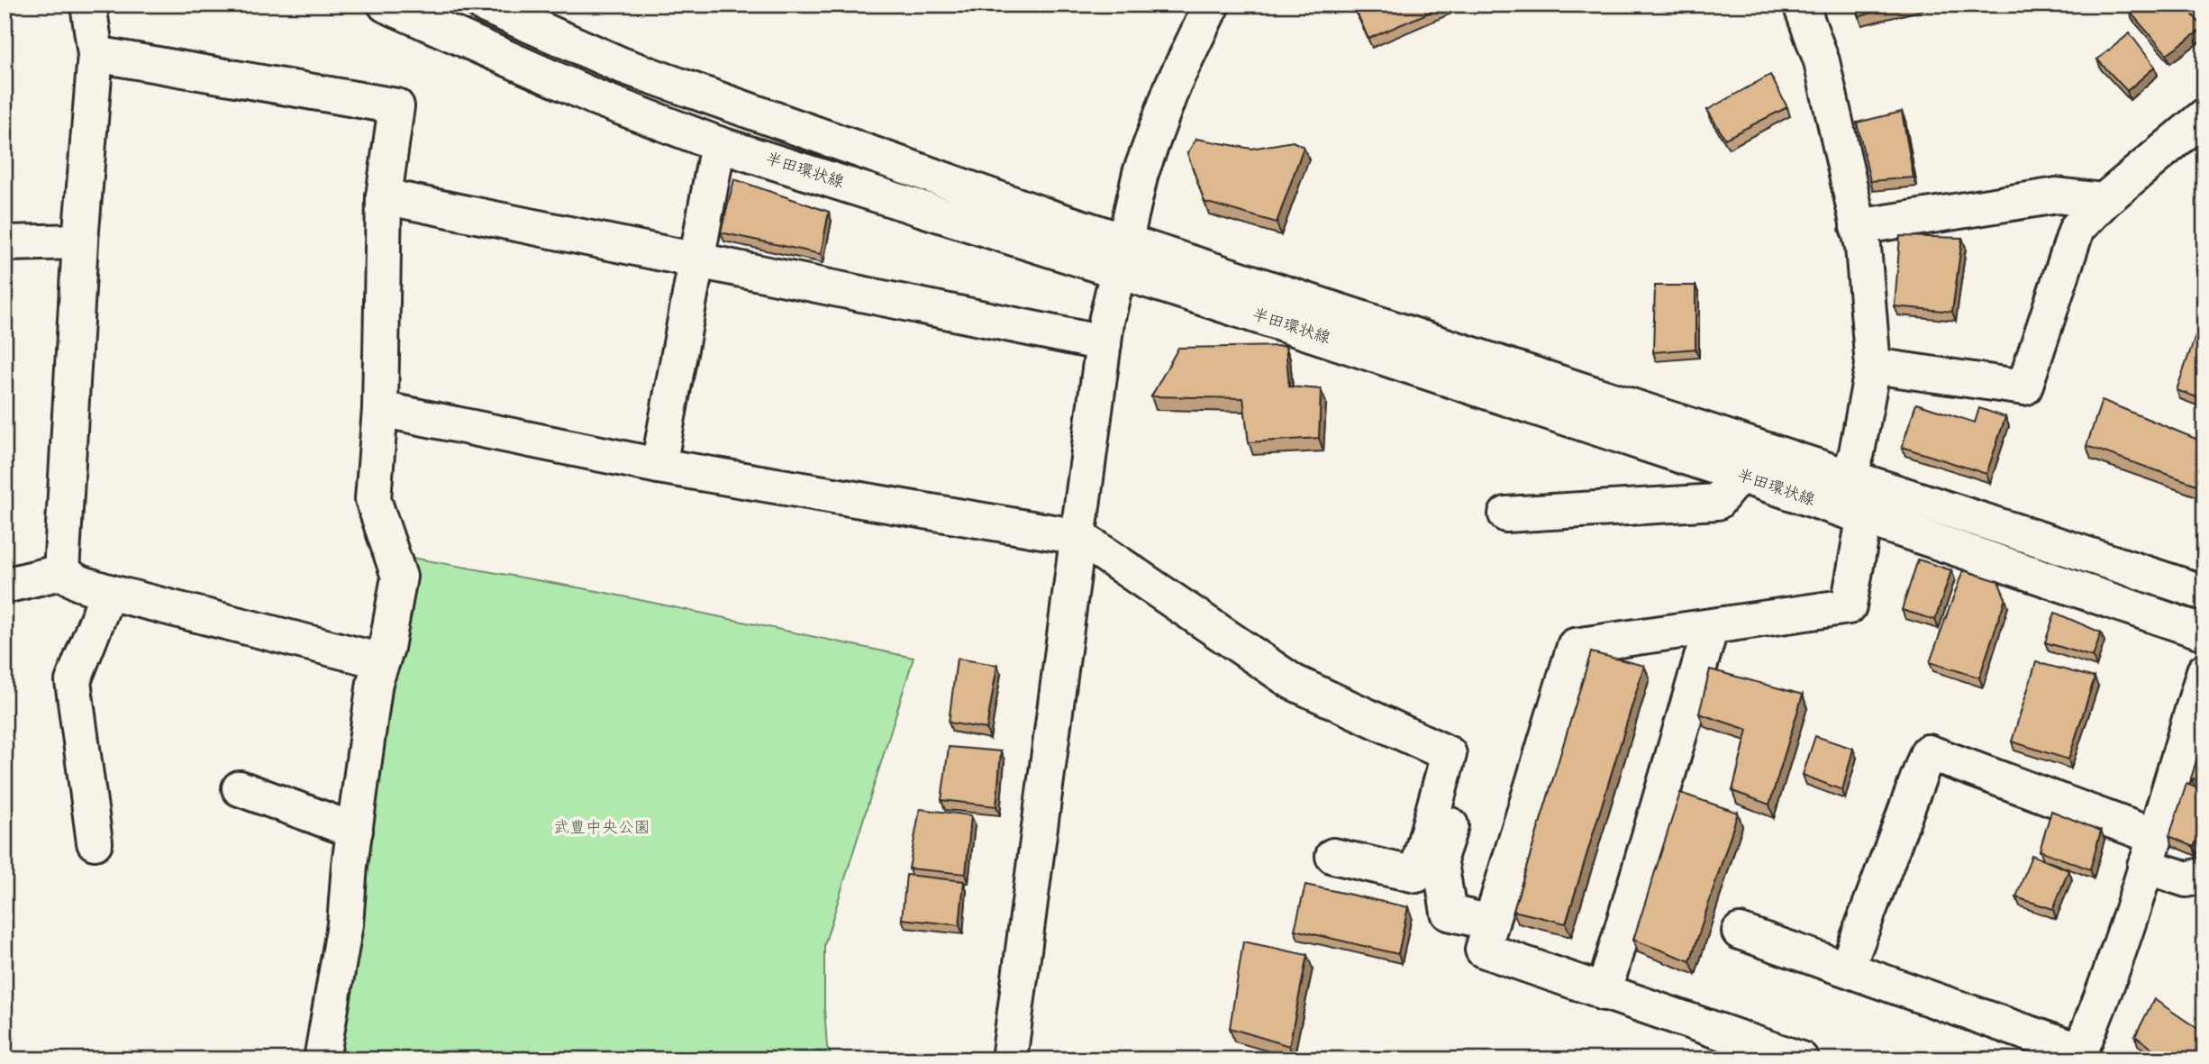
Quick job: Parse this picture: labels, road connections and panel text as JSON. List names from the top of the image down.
{
  "streets": {
    "street": ["半田環状線"]
  },
  "parks": ["武豊中央公園"]
}
